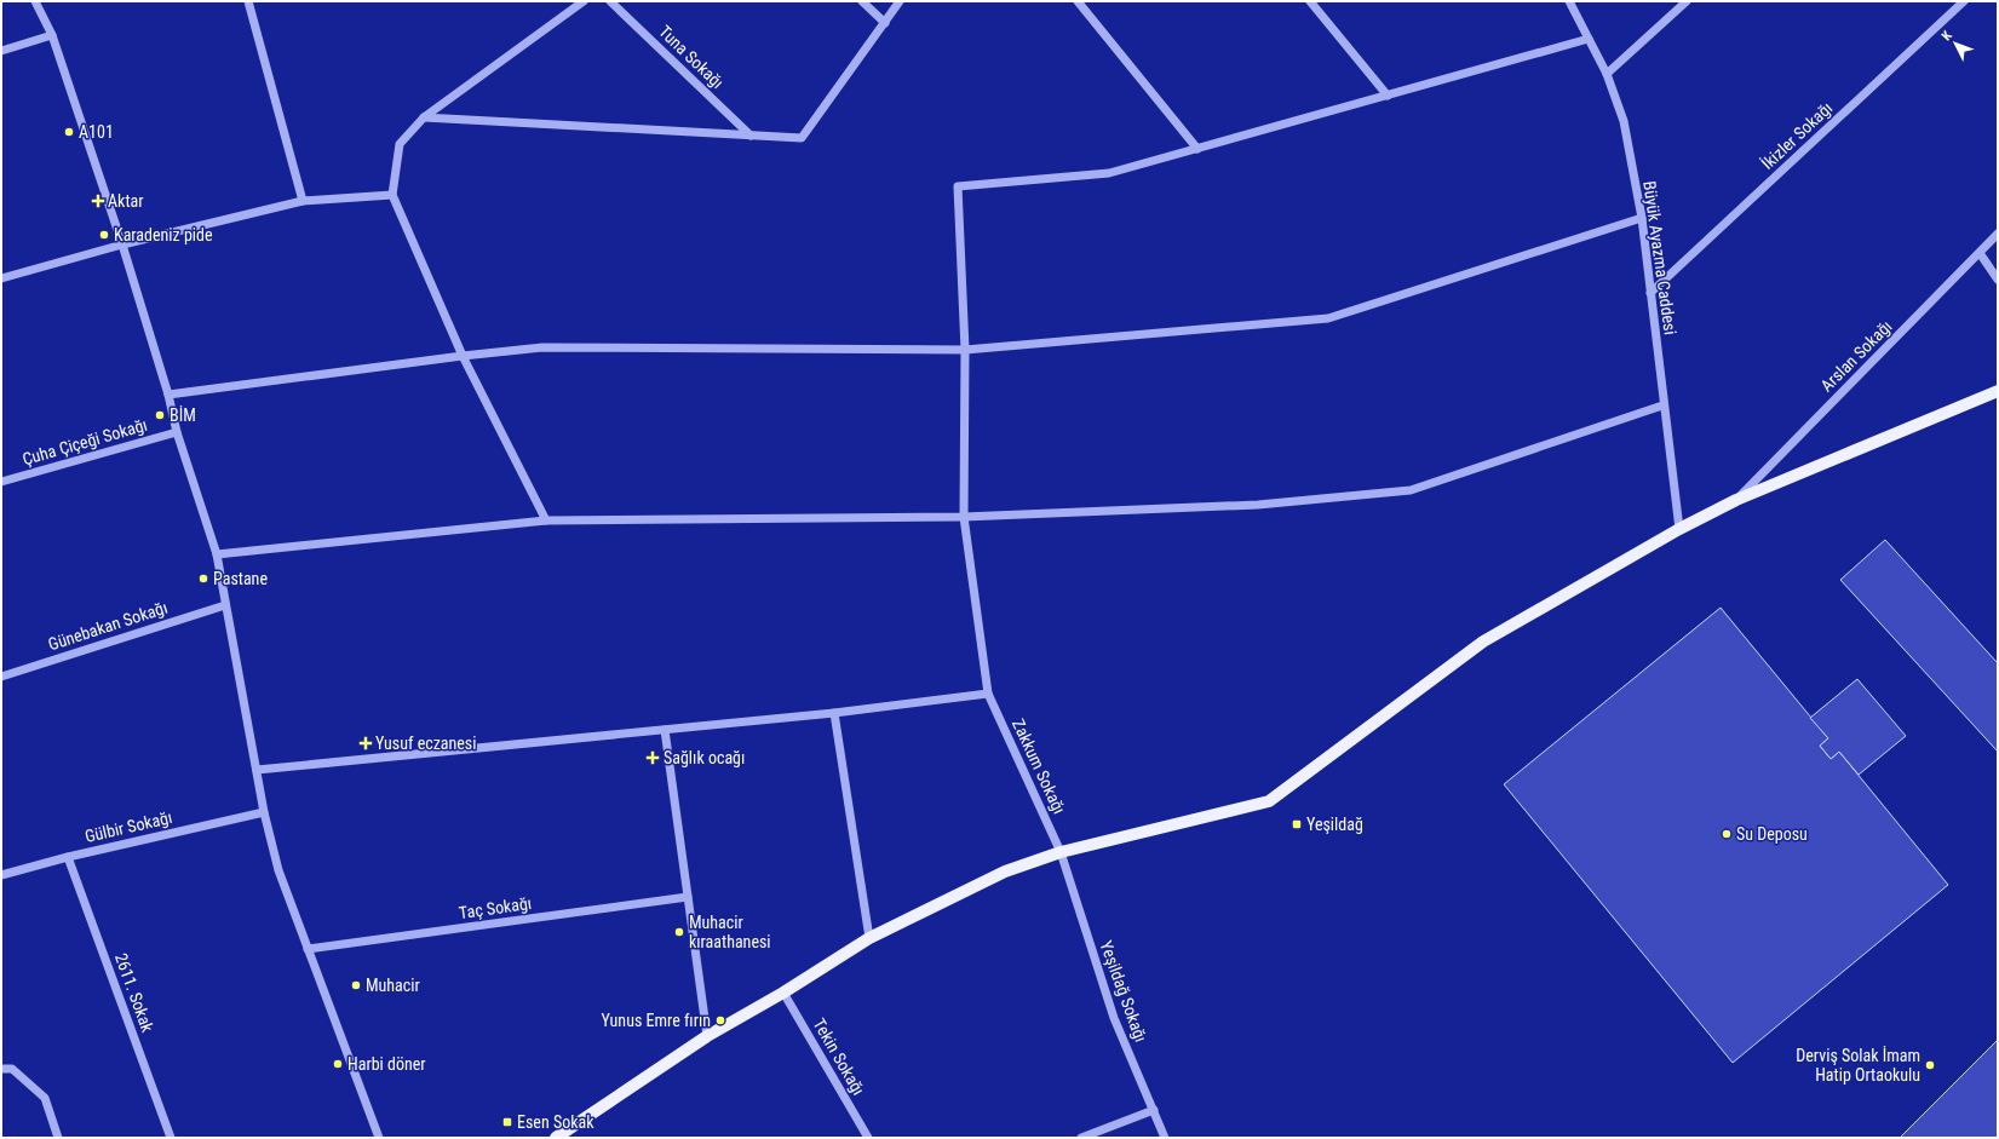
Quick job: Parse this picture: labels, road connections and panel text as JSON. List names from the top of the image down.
{
  "streets": {
    "street": [
      "Tuna Sokağı",
      "İkizler Sokağı",
      "Büyük Ayazma Caddesi",
      "Arslan Sokağı",
      "Çuha Çiçeği Sokağı",
      "Günebakan Sokağı",
      "Zakkum Sokağı",
      "Gülbir Sokağı",
      "Taç Sokağı",
      "Yeşildağ Sokağı",
      "2611. Sokak",
      "Tekin Sokağı"
    ]
  },
  "crossings": [
    ["İkizler Sokağı", "Büyük Ayazma Caddesi"],
    ["Zakkum Sokağı", "Yeşildağ Sokağı"],
    ["Gülbir Sokağı", "2611. Sokak"]
  ],
  "places": {
    "other": [
      "A101",
      "Karadeniz pide",
      "BİM",
      "Pastane",
      "Su Deposu",
      "Muhacir kıraathanesi",
      "Muhacir",
      "Yunus Emre fırın",
      "Harbi döner",
      "Derviş Solak İmam Hatip Ortaokulu"
    ],
    "health": ["Aktar", "Yusuf eczanesi", "Sağlık ocağı"],
    "transit": ["Yeşildağ", "Esen Sokak"]
  },
  "north": "top left"
}
